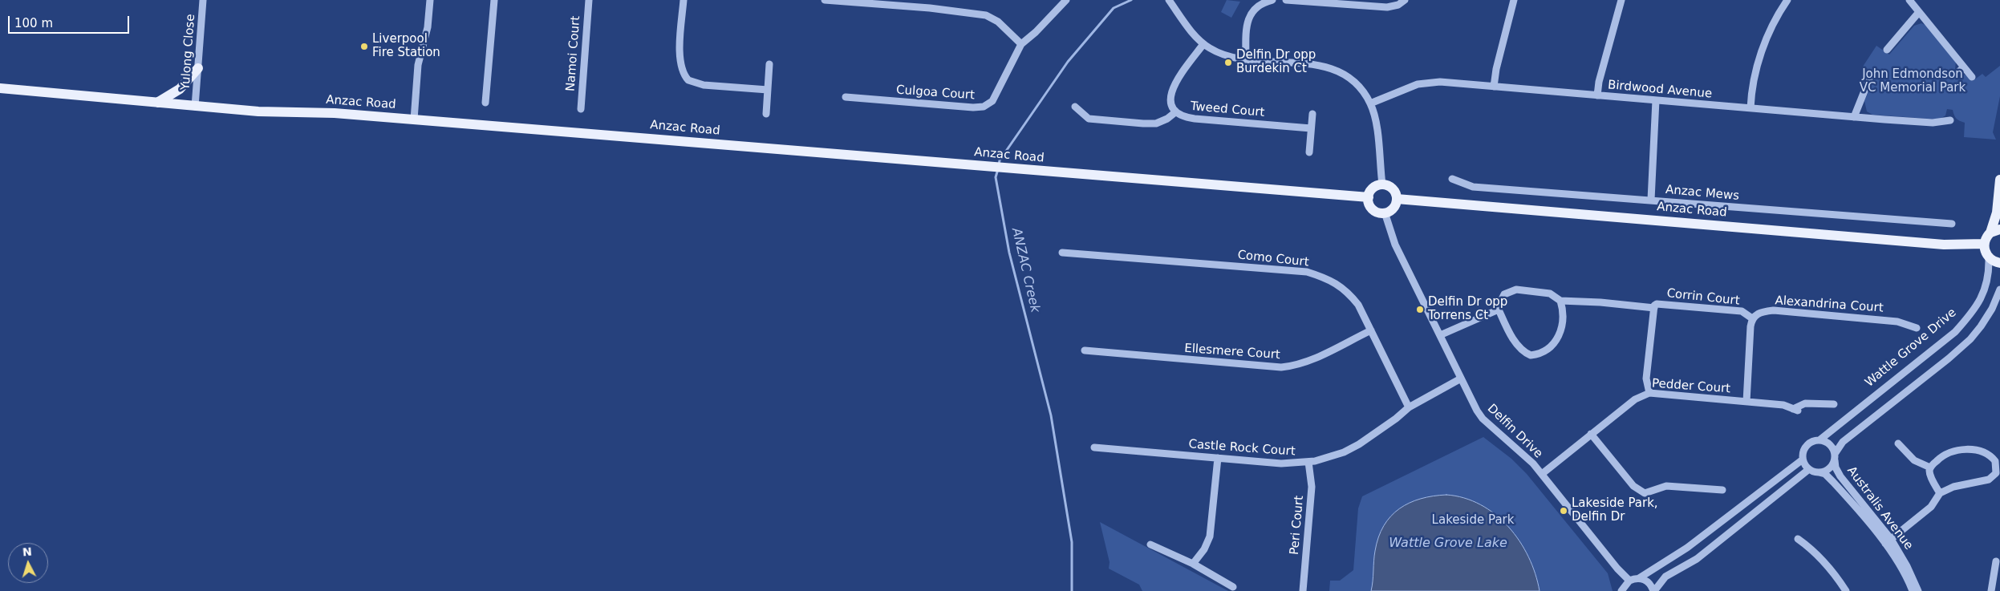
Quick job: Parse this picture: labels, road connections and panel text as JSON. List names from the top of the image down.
{
  "streets": {
    "main road": ["Anzac Road"],
    "street": [
      "Yulong Close",
      "Namoi Court",
      "Birdwood Avenue",
      "Culgoa Court",
      "Tweed Court",
      "Anzac Mews",
      "Como Court",
      "Corrin Court",
      "Alexandrina Court",
      "Wattle Grove Drive",
      "Ellesmere Court",
      "Pedder Court",
      "Delfin Drive",
      "Castle Rock Court",
      "Australis Avenue",
      "Peri Court"
    ]
  },
  "crossings": [
    ["Yulong Close", "Anzac Road"],
    ["Anzac Road", "Delfin Drive"],
    ["Como Court", "Ellesmere Court"],
    ["Como Court", "Castle Rock Court"],
    ["Corrin Court", "Alexandrina Court"],
    ["Corrin Court", "Pedder Court"],
    ["Wattle Grove Drive", "Australis Avenue"],
    ["Pedder Court", "Delfin Drive"],
    ["Delfin Drive", "Castle Rock Court"],
    ["Castle Rock Court", "Peri Court"]
  ],
  "water": ["ANZAC Creek", "Wattle Grove Lake"],
  "parks": ["John Edmondson VC Memorial Park", "Lakeside Park"],
  "places": [
    "Liverpool Fire Station",
    "Delfin Dr opp Burdekin Ct",
    "Delfin Dr opp Torrens Ct",
    "Lakeside Park, Delfin Dr"
  ],
  "scale_bar": "100 m",
  "north": "top"
}
